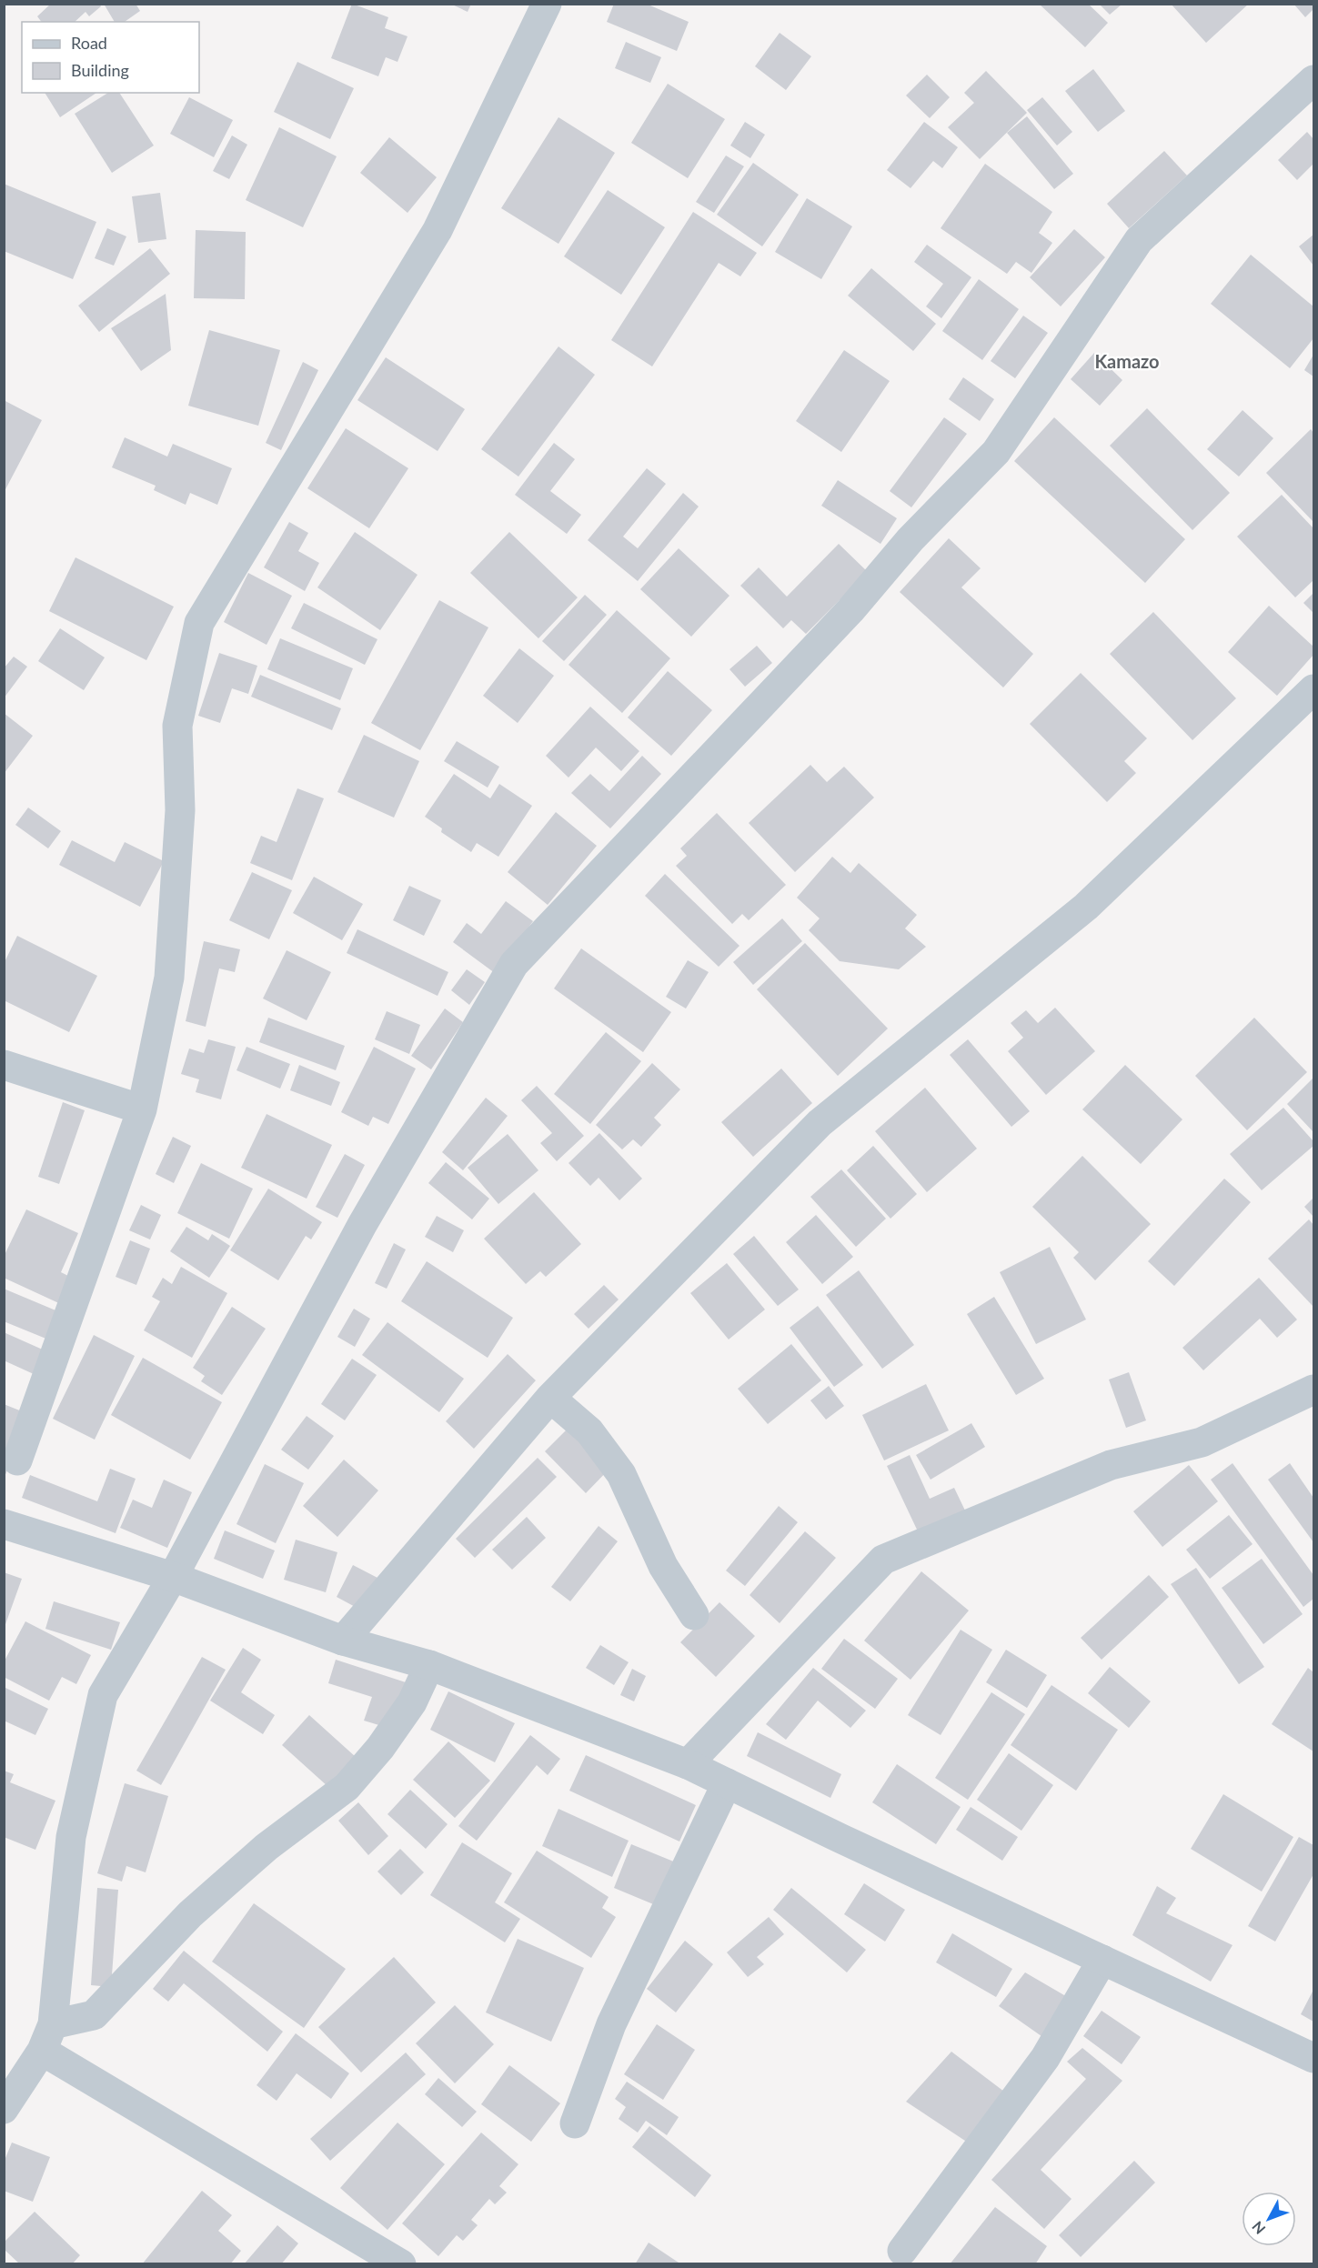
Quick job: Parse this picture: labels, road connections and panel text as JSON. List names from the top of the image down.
{
  "districts": ["Kamazo"],
  "legend": ["Road", "Building"],
  "north": "bottom left"
}
